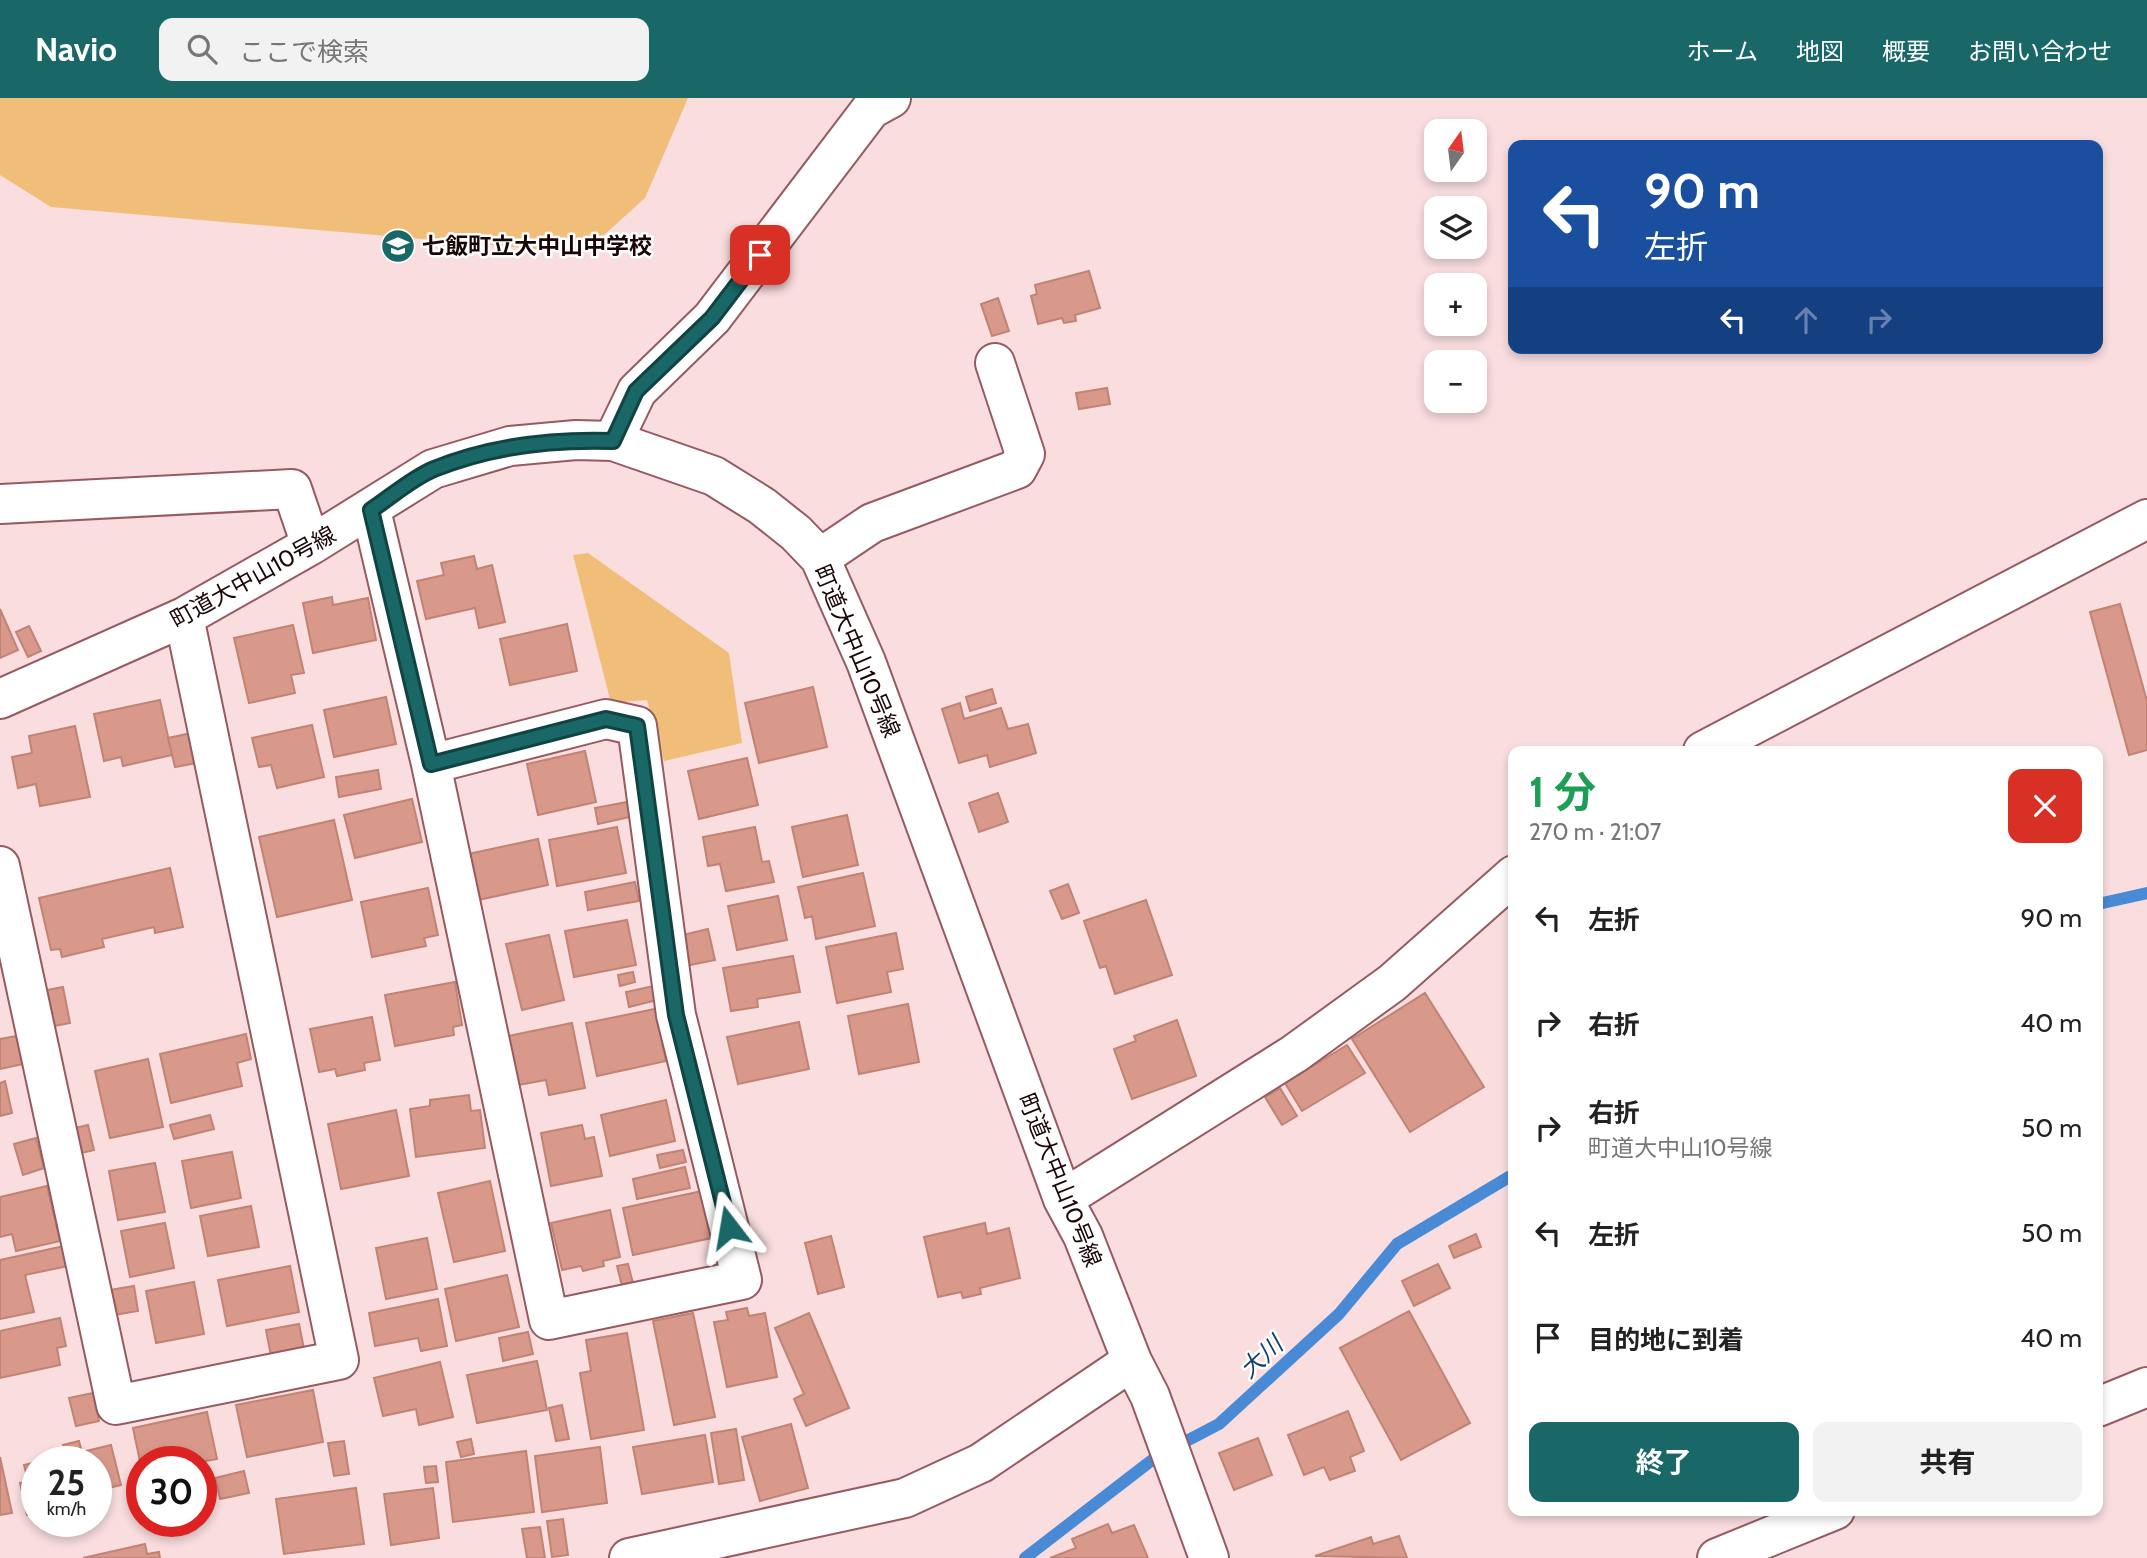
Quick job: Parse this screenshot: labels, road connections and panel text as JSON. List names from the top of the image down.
{
  "streets": {
    "street": ["町道大中山10号線"]
  },
  "water": ["大川"],
  "places": {
    "school or university": ["七飯町立大中山中学校"]
  },
  "north": "top",
  "page": {
    "header": "Navio",
    "search": "ここで検索",
    "nav": [
      "ホーム",
      "地図",
      "概要",
      "お問い合わせ"
    ],
    "map_buttons": ["+", "−"],
    "turn": ["90 m", "左折"],
    "heading": ["1 分", "270 m · 21:07"],
    "list": [
      {
        "name": "左折",
        "value": "90 m"
      },
      {
        "name": "右折",
        "value": "40 m"
      },
      {
        "name": "右折",
        "note": "町道大中山10号線",
        "value": "50 m"
      },
      {
        "name": "左折",
        "value": "50 m"
      },
      {
        "name": "目的地に到着",
        "value": "40 m"
      }
    ],
    "buttons": ["終了", "共有"],
    "speed": "25 km/h",
    "limit": "30"
  }
}
